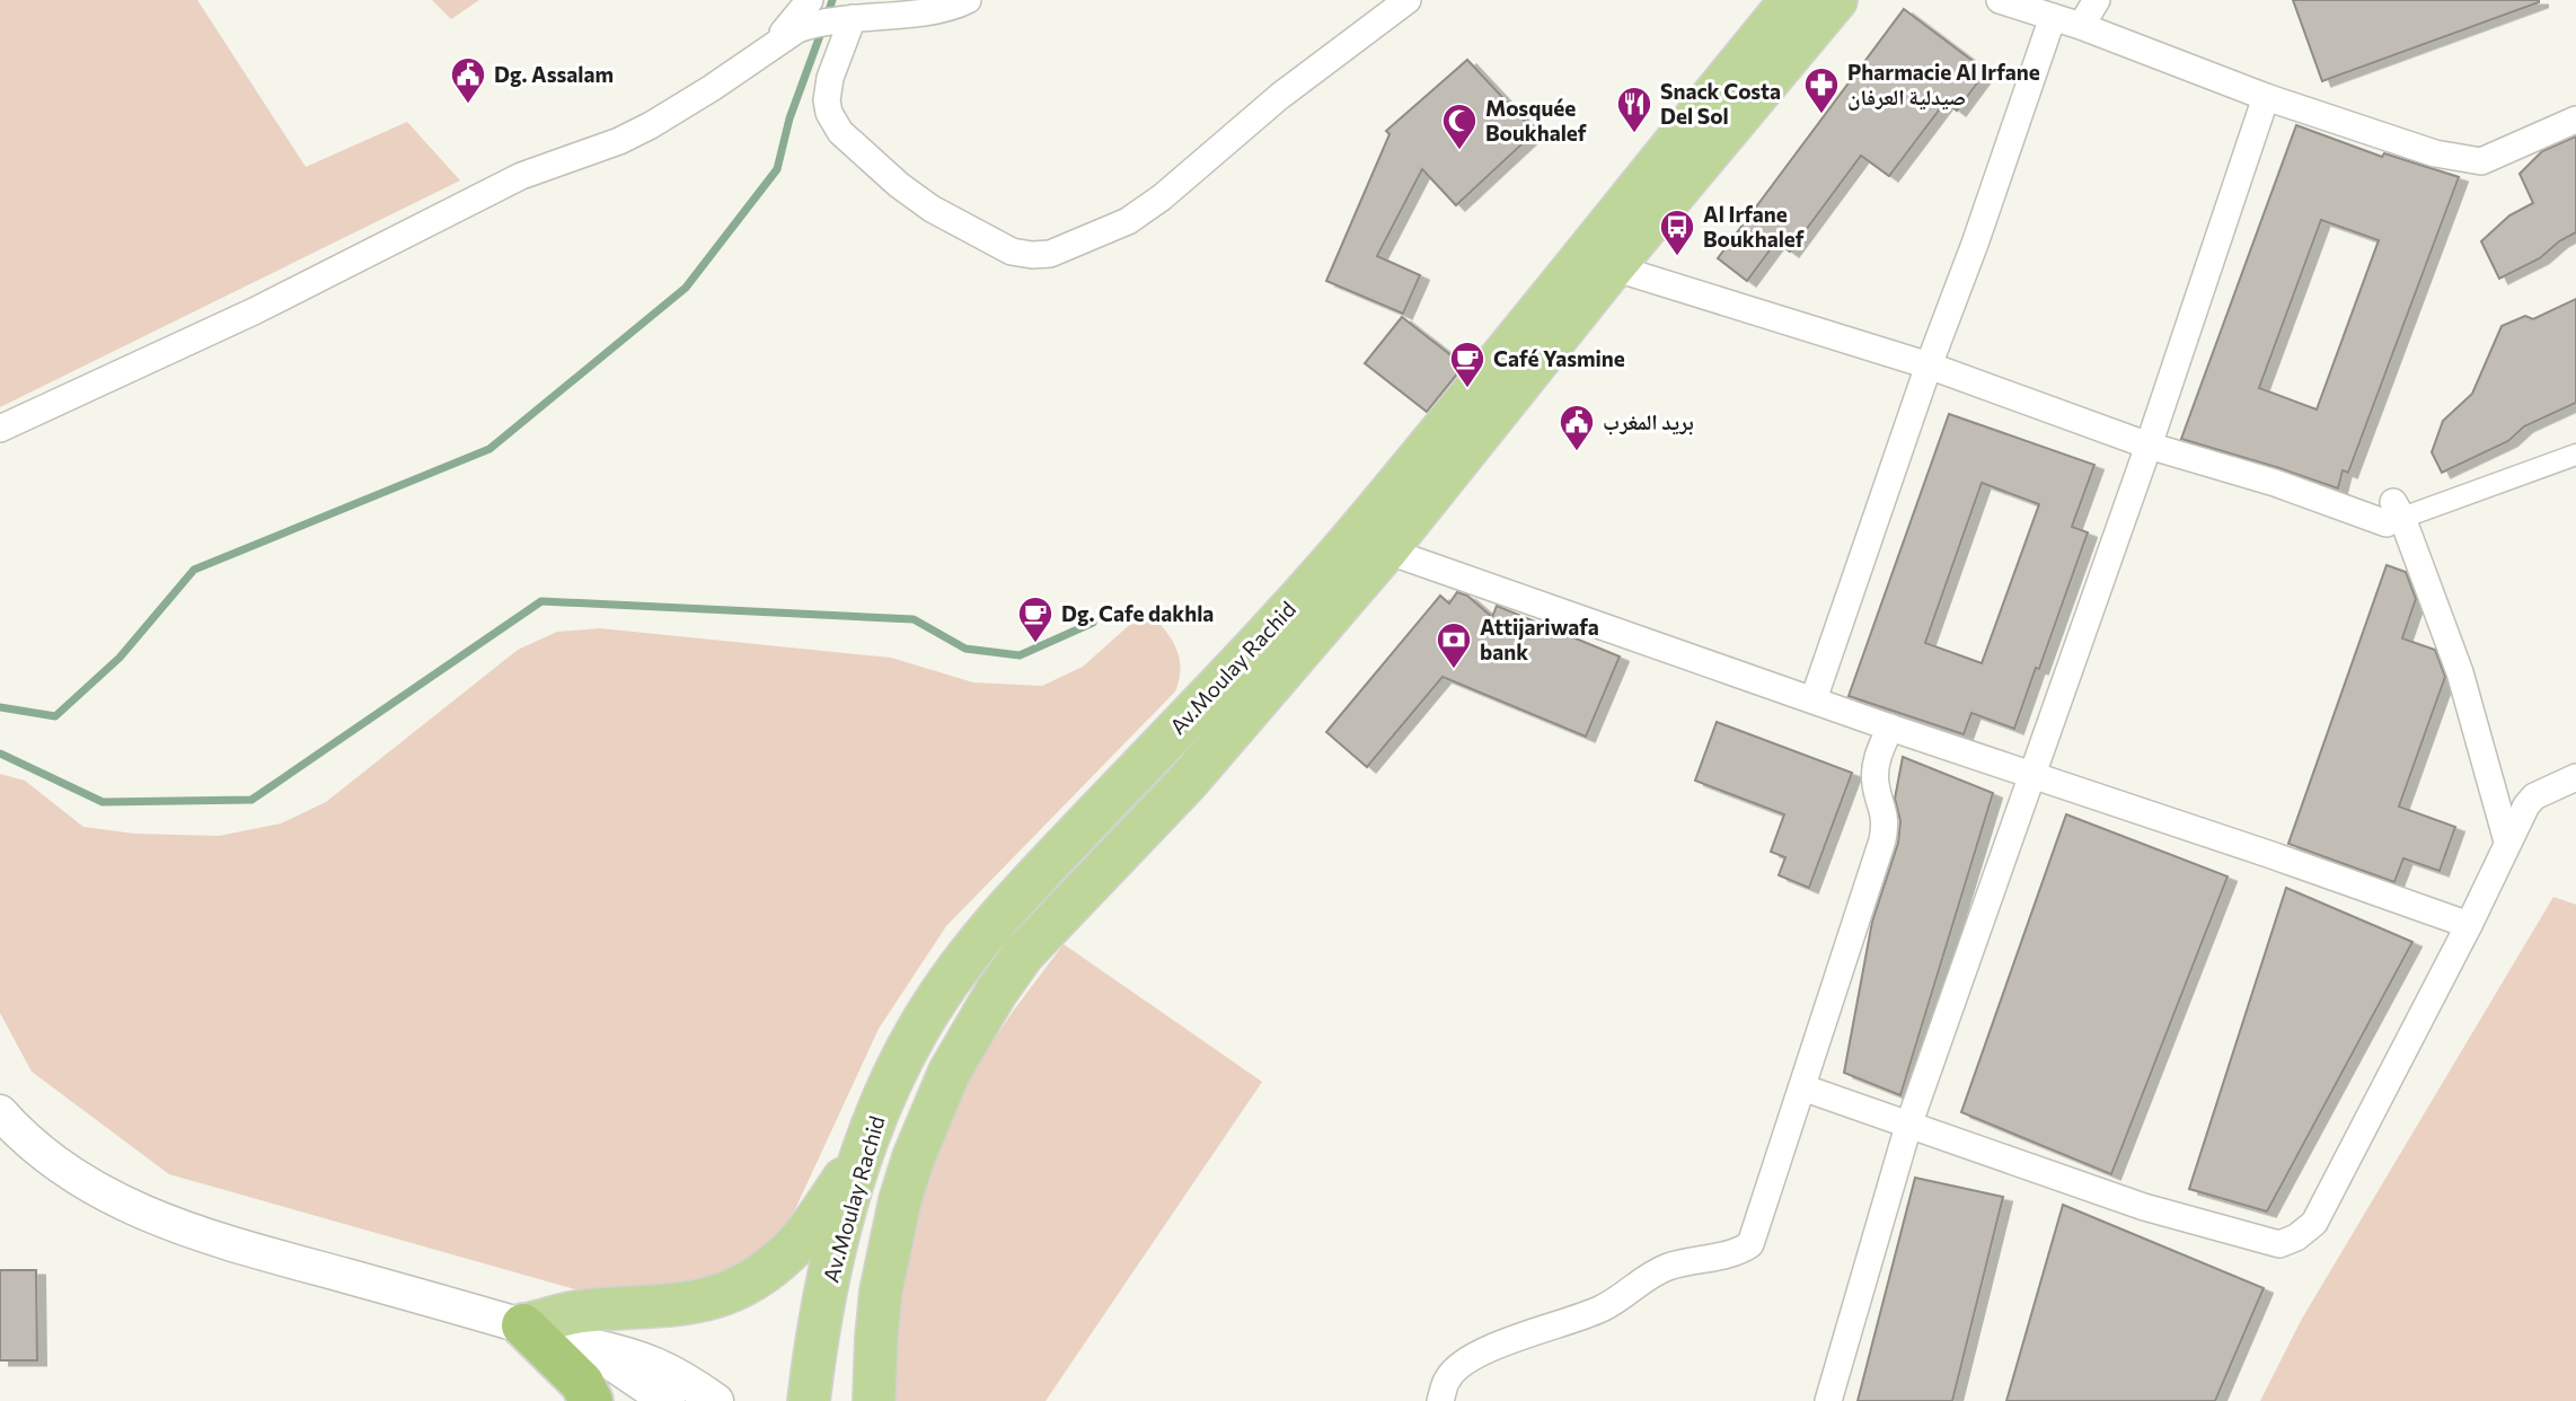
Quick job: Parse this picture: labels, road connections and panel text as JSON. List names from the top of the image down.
{
  "streets": {
    "main road": ["Av.Moulay Rachid"]
  },
  "places": {
    "public building": ["Dg. Assalam", "بريد المغرب"],
    "pharmacy": ["Pharmacie Al Irfane صيدلية العرفان"],
    "restaurant": ["Snack Costa Del Sol"],
    "mosque": ["Mosquée Boukhalef"],
    "bus stop": ["Al Irfane Boukhalef"],
    "cafe": ["Café Yasmine", "Dg. Cafe dakhla"],
    "bank": ["Attijariwafa bank"]
  }
}
